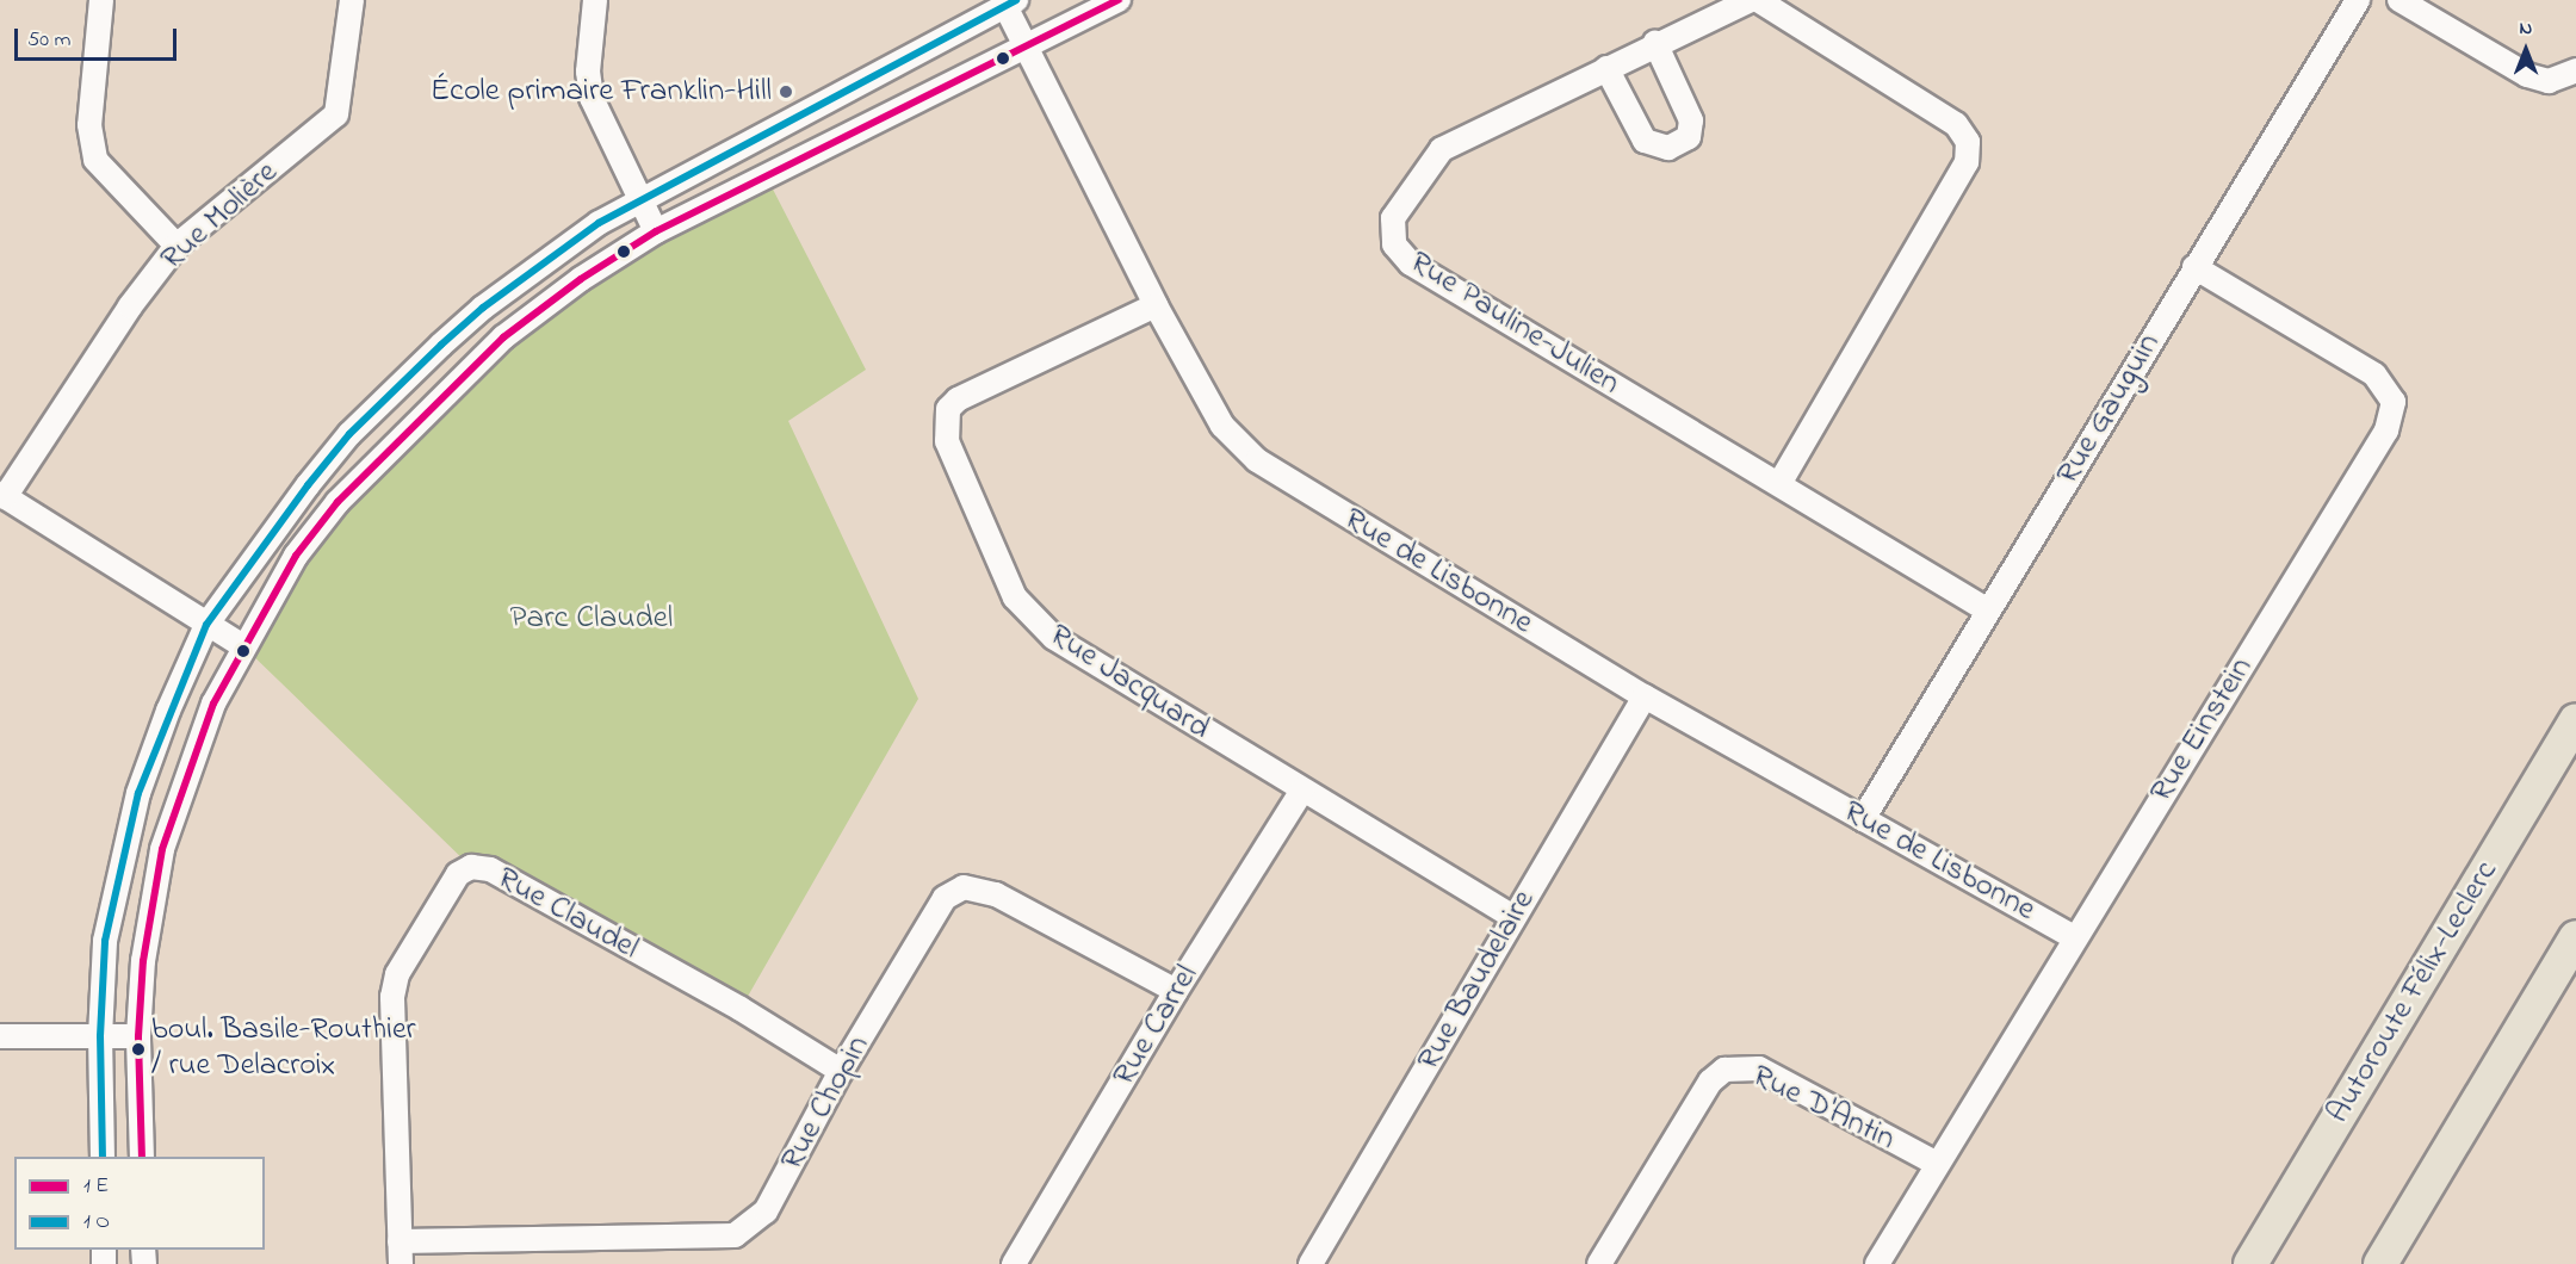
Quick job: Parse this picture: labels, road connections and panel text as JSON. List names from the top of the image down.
{
  "streets": {
    "highway": ["Autoroute Félix-Leclerc"],
    "street": [
      "Rue Molière",
      "Rue Pauline-Julien",
      "Rue Gauguin",
      "Rue de Lisbonne",
      "Rue Jacquard",
      "Rue Einstein",
      "Rue Claudel",
      "Rue Baudelaire",
      "Rue Carrel",
      "Rue Chopin",
      "Rue D'Antin"
    ]
  },
  "crossings": [
    ["Rue Pauline-Julien", "Rue Gauguin"],
    ["Rue Gauguin", "Rue de Lisbonne"],
    ["Rue Gauguin", "Rue Einstein"],
    ["Rue de Lisbonne", "Rue Jacquard"],
    ["Rue de Lisbonne", "Rue Einstein"],
    ["Rue de Lisbonne", "Rue Baudelaire"],
    ["Rue Jacquard", "Rue Baudelaire"],
    ["Rue Jacquard", "Rue Carrel"],
    ["Rue Einstein", "Rue D'Antin"],
    ["Rue Claudel", "Rue Chopin"],
    ["Rue Carrel", "Rue Chopin"]
  ],
  "parks": ["Parc Claudel"],
  "places": ["École primaire Franklin-Hill", "boul. Basile-Routhier / rue Delacroix"],
  "legend": ["1 E", "1 O"],
  "scale_bar": "50 m",
  "north": "top"
}
